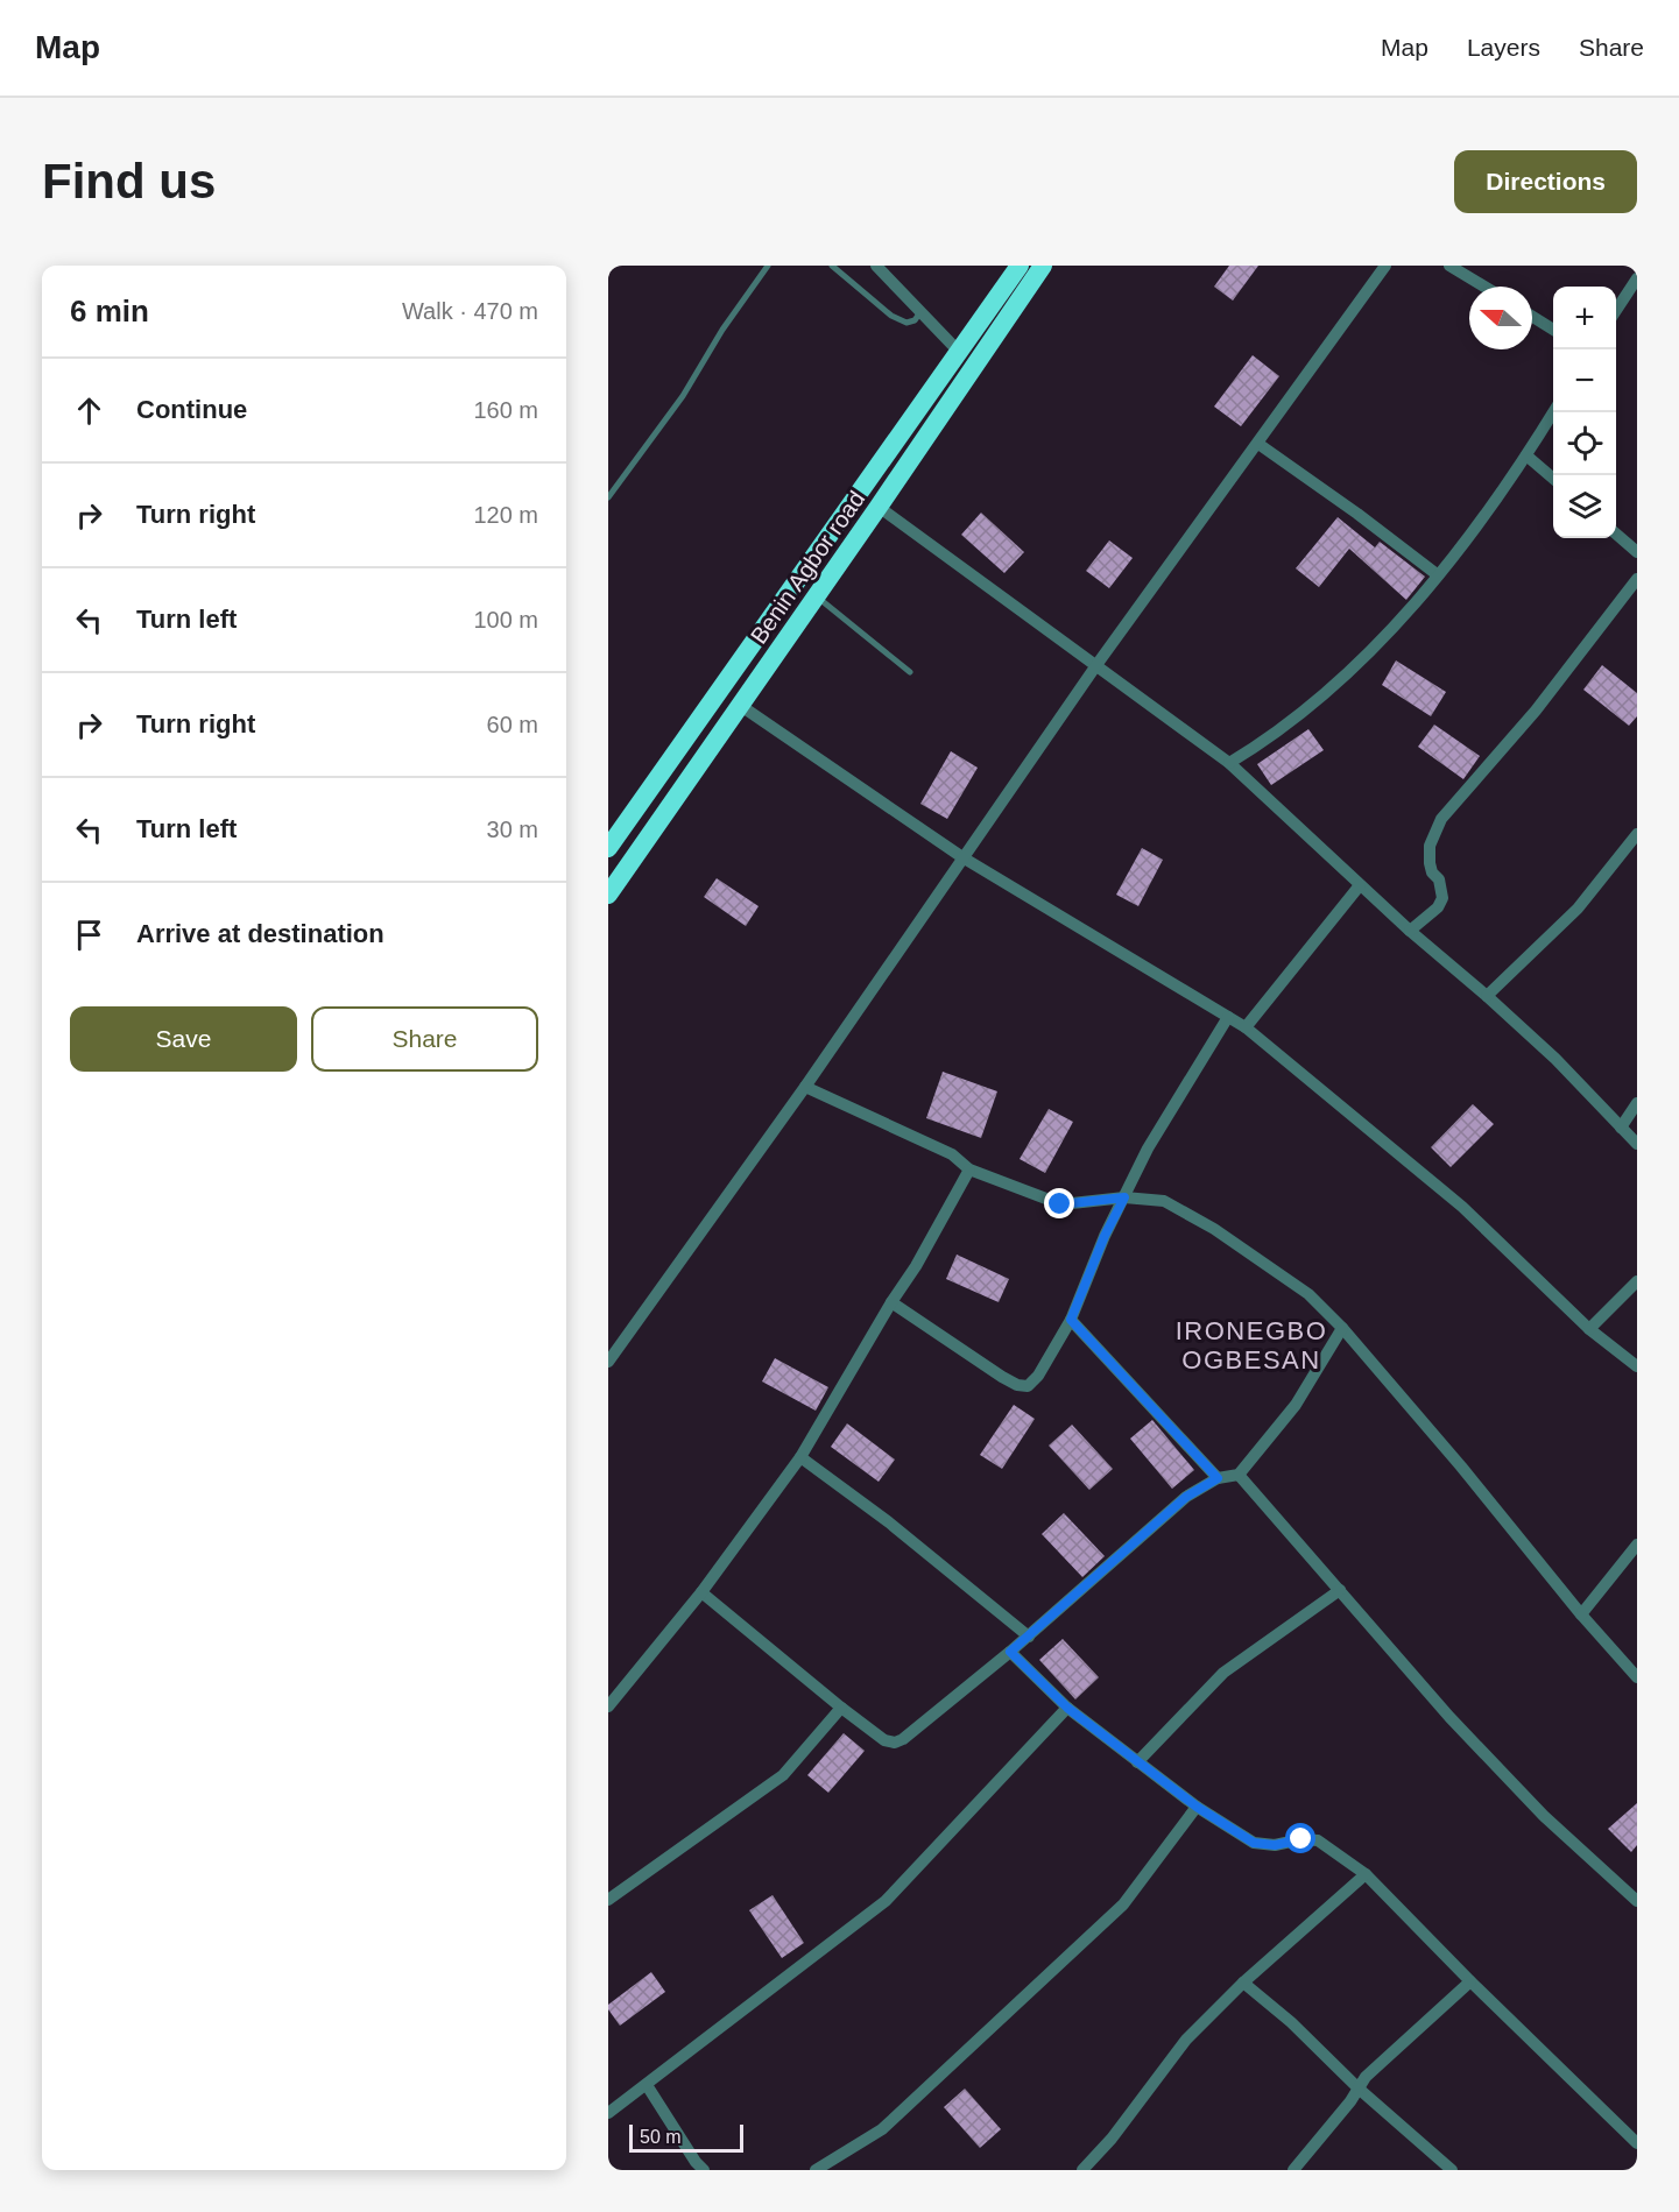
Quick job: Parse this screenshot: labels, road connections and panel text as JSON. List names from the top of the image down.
{
  "streets": {
    "highway": ["Benin Agbor road"]
  },
  "districts": ["IRONEGBO OGBESAN"],
  "scale_bar": "50 m",
  "north": "left",
  "page": {
    "header": "Map",
    "nav": ["Map", "Layers", "Share"],
    "buttons": [
      "Directions",
      ["Save", "Share"]
    ],
    "title": "Find us",
    "heading": ["6 min", "Walk · 470 m"],
    "map_buttons": ["+", "−"],
    "list": [
      ["Continue", "160 m"],
      ["Turn right", "120 m"],
      ["Turn left", "100 m"],
      ["Turn right", "60 m"],
      ["Turn left", "30 m"],
      "Arrive at destination"
    ],
    "scale": "50 m"
  }
}
